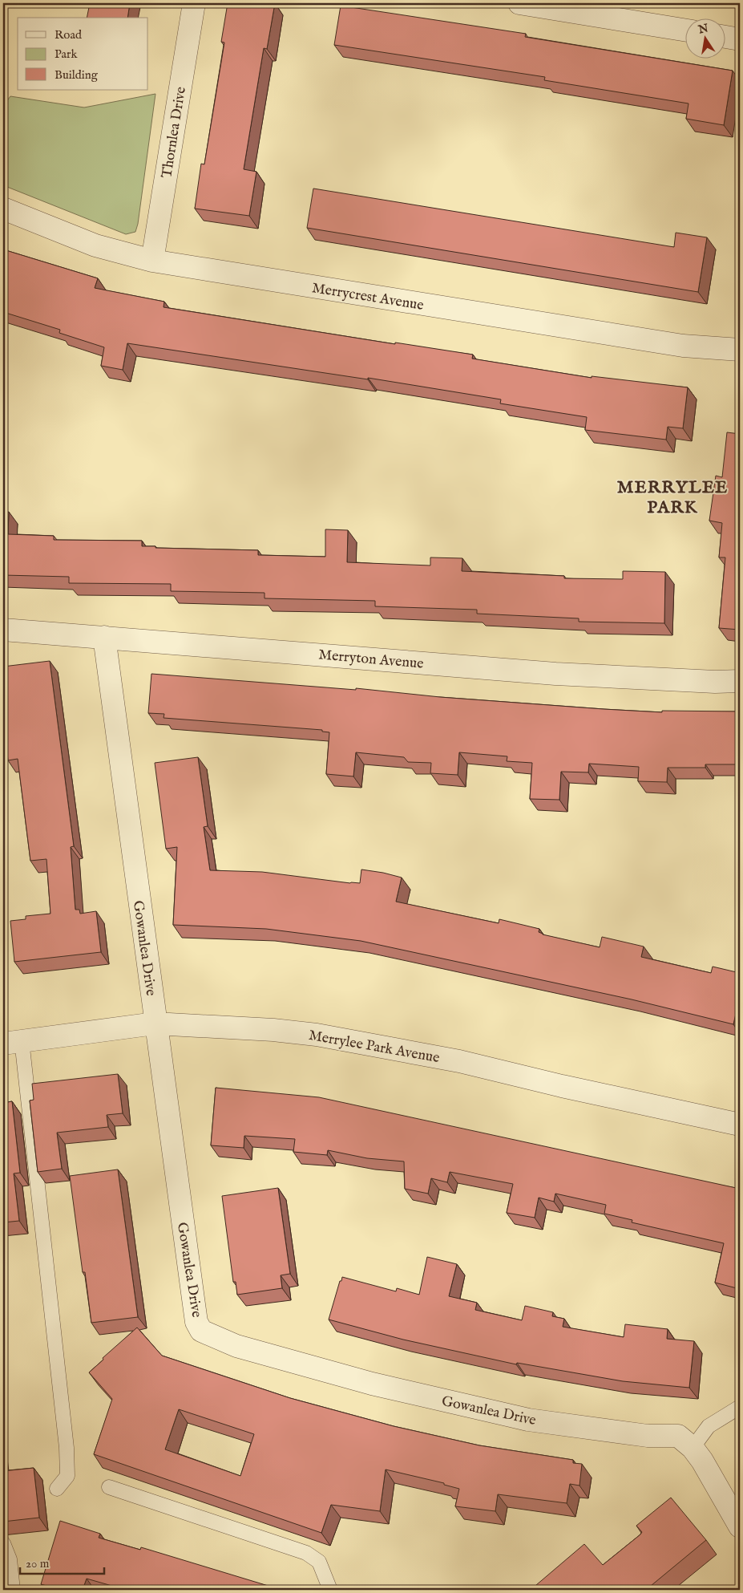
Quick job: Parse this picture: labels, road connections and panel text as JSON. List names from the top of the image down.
{
  "streets": {
    "street": [
      "Thornlea Drive",
      "Merrycrest Avenue",
      "Merryton Avenue",
      "Gowanlea Drive",
      "Merrylee Park Avenue"
    ]
  },
  "crossings": [
    ["Thornlea Drive", "Merrycrest Avenue"],
    ["Merryton Avenue", "Gowanlea Drive"],
    ["Gowanlea Drive", "Merrylee Park Avenue"]
  ],
  "districts": ["MERRYLEE PARK"],
  "legend": ["Road", "Park", "Building"],
  "scale_bar": "20 m",
  "north": "top"
}
